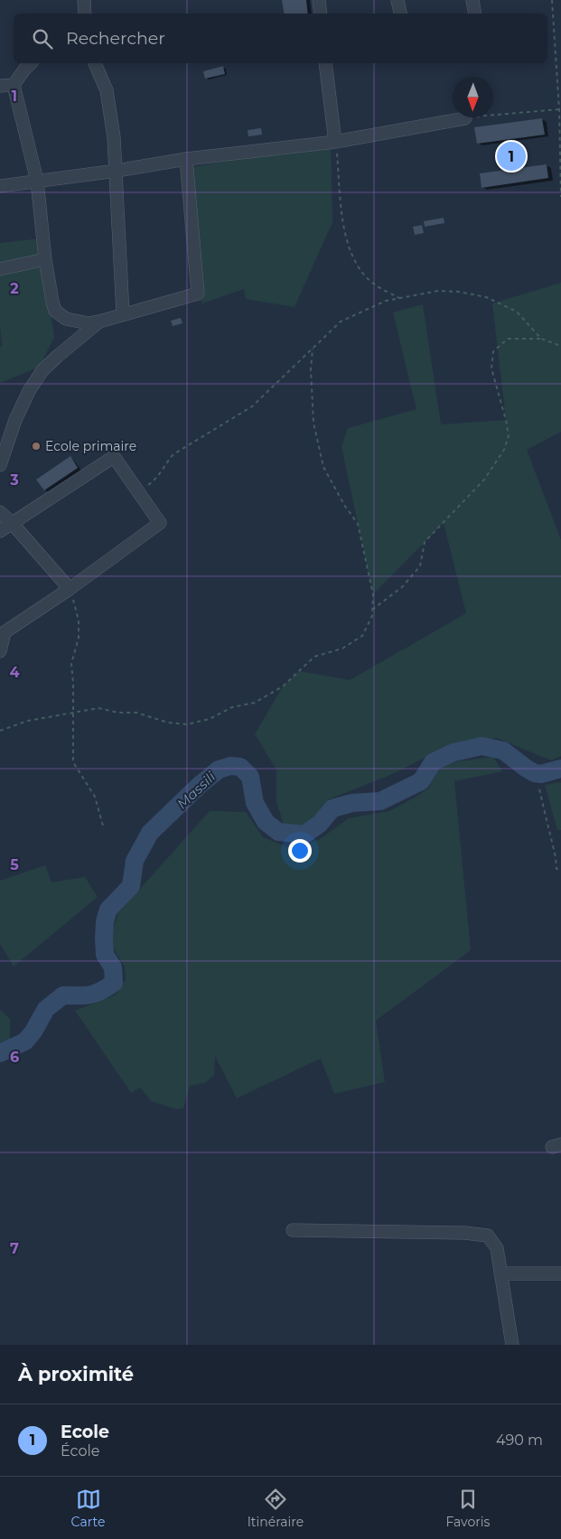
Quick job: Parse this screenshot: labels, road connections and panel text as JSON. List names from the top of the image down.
{
  "water": ["Massili"],
  "places": ["Ecole primaire"],
  "north": "bottom",
  "page": {
    "search": "Rechercher",
    "pins": "1",
    "heading": "À proximité",
    "list": [
      {
        "mark": "1",
        "name": "Ecole",
        "note": "École",
        "value": "490 m"
      }
    ],
    "nav": ["Carte", "Itinéraire", "Favoris"]
  },
  "grid": {
    "rows": [
      "1",
      "2",
      "3",
      "4",
      "5",
      "6",
      "7"
    ]
  }
}
